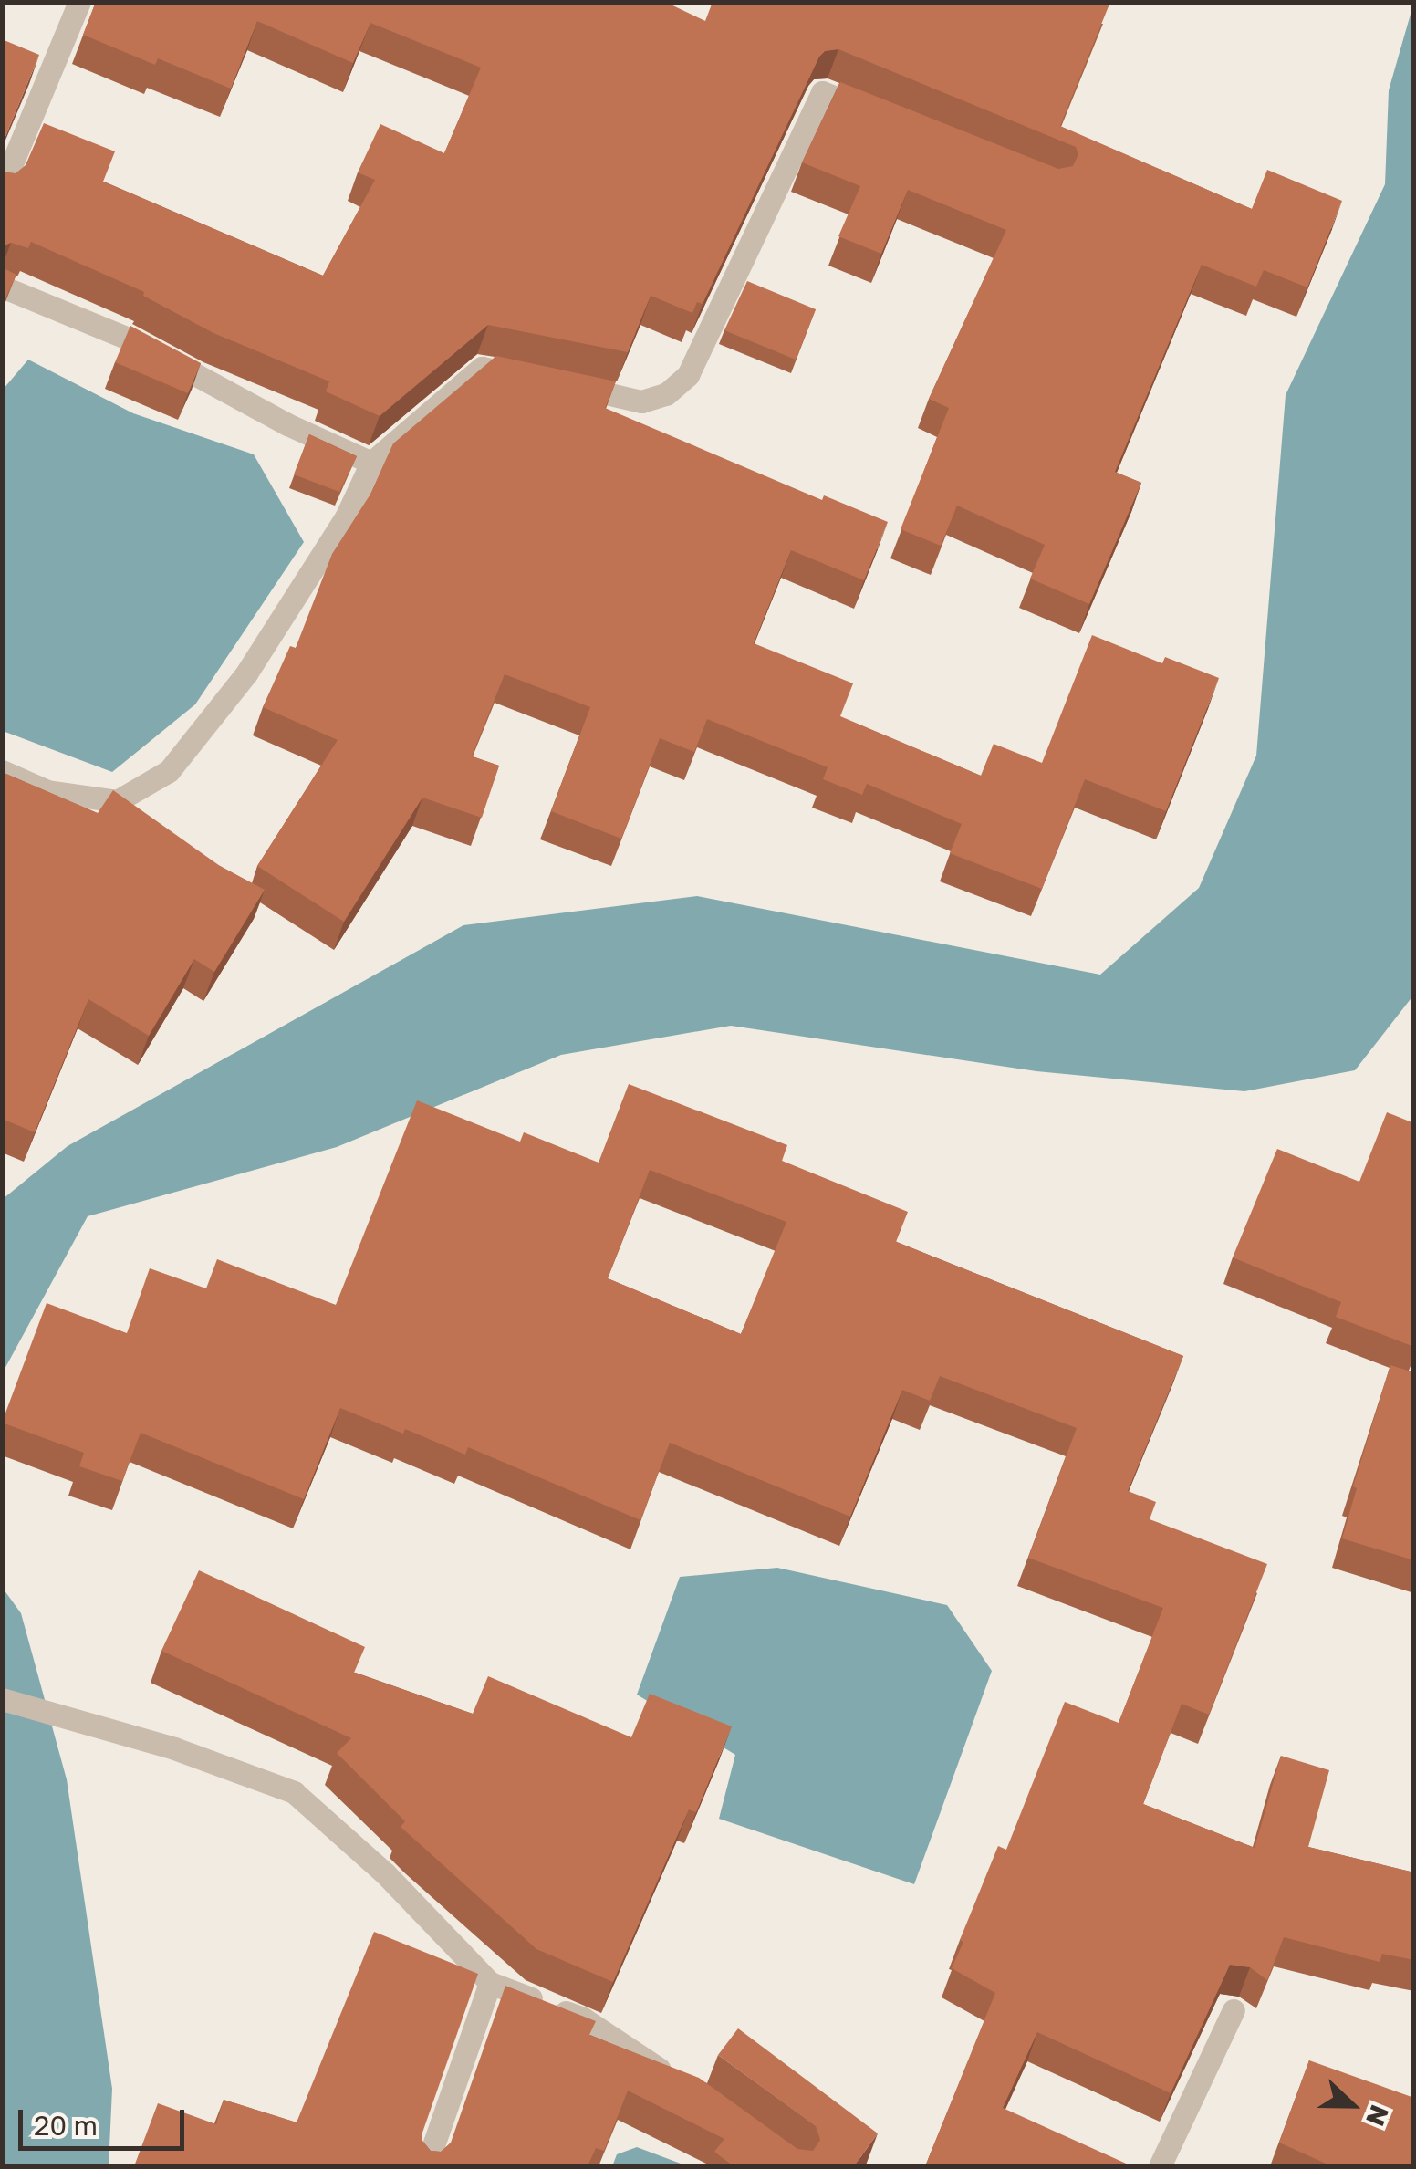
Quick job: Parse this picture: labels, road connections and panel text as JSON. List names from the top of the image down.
{
  "scale_bar": "20 m",
  "north": "right"
}
